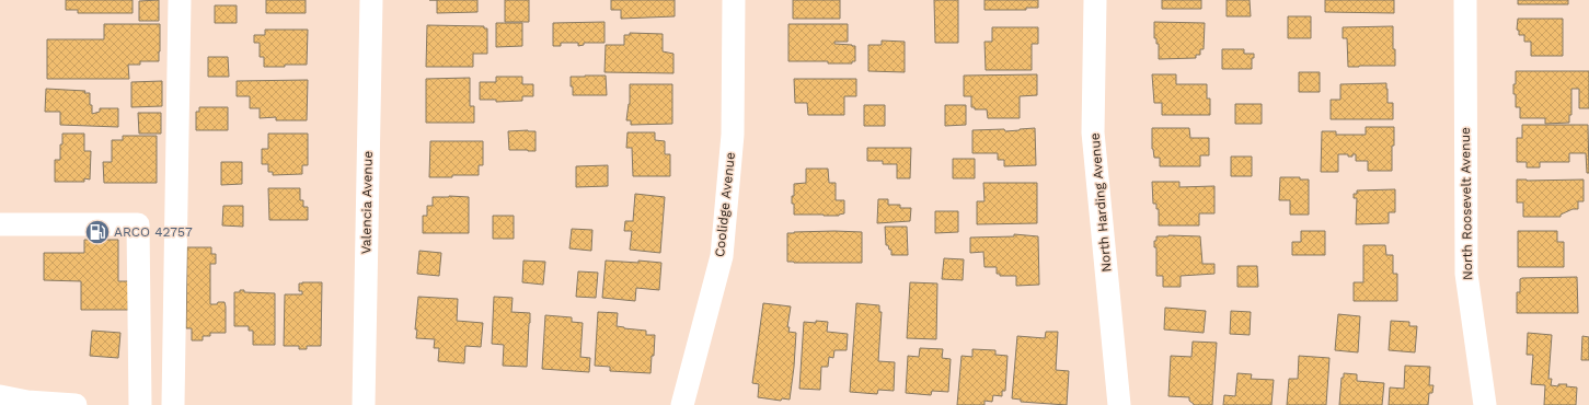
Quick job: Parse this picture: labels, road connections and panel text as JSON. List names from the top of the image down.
{
  "streets": {
    "street": [
      "Valencia Avenue",
      "North Harding Avenue",
      "North Roosevelt Avenue",
      "Coolidge Avenue"
    ]
  },
  "places": {
    "fuel station": ["ARCO 42757"]
  }
}
